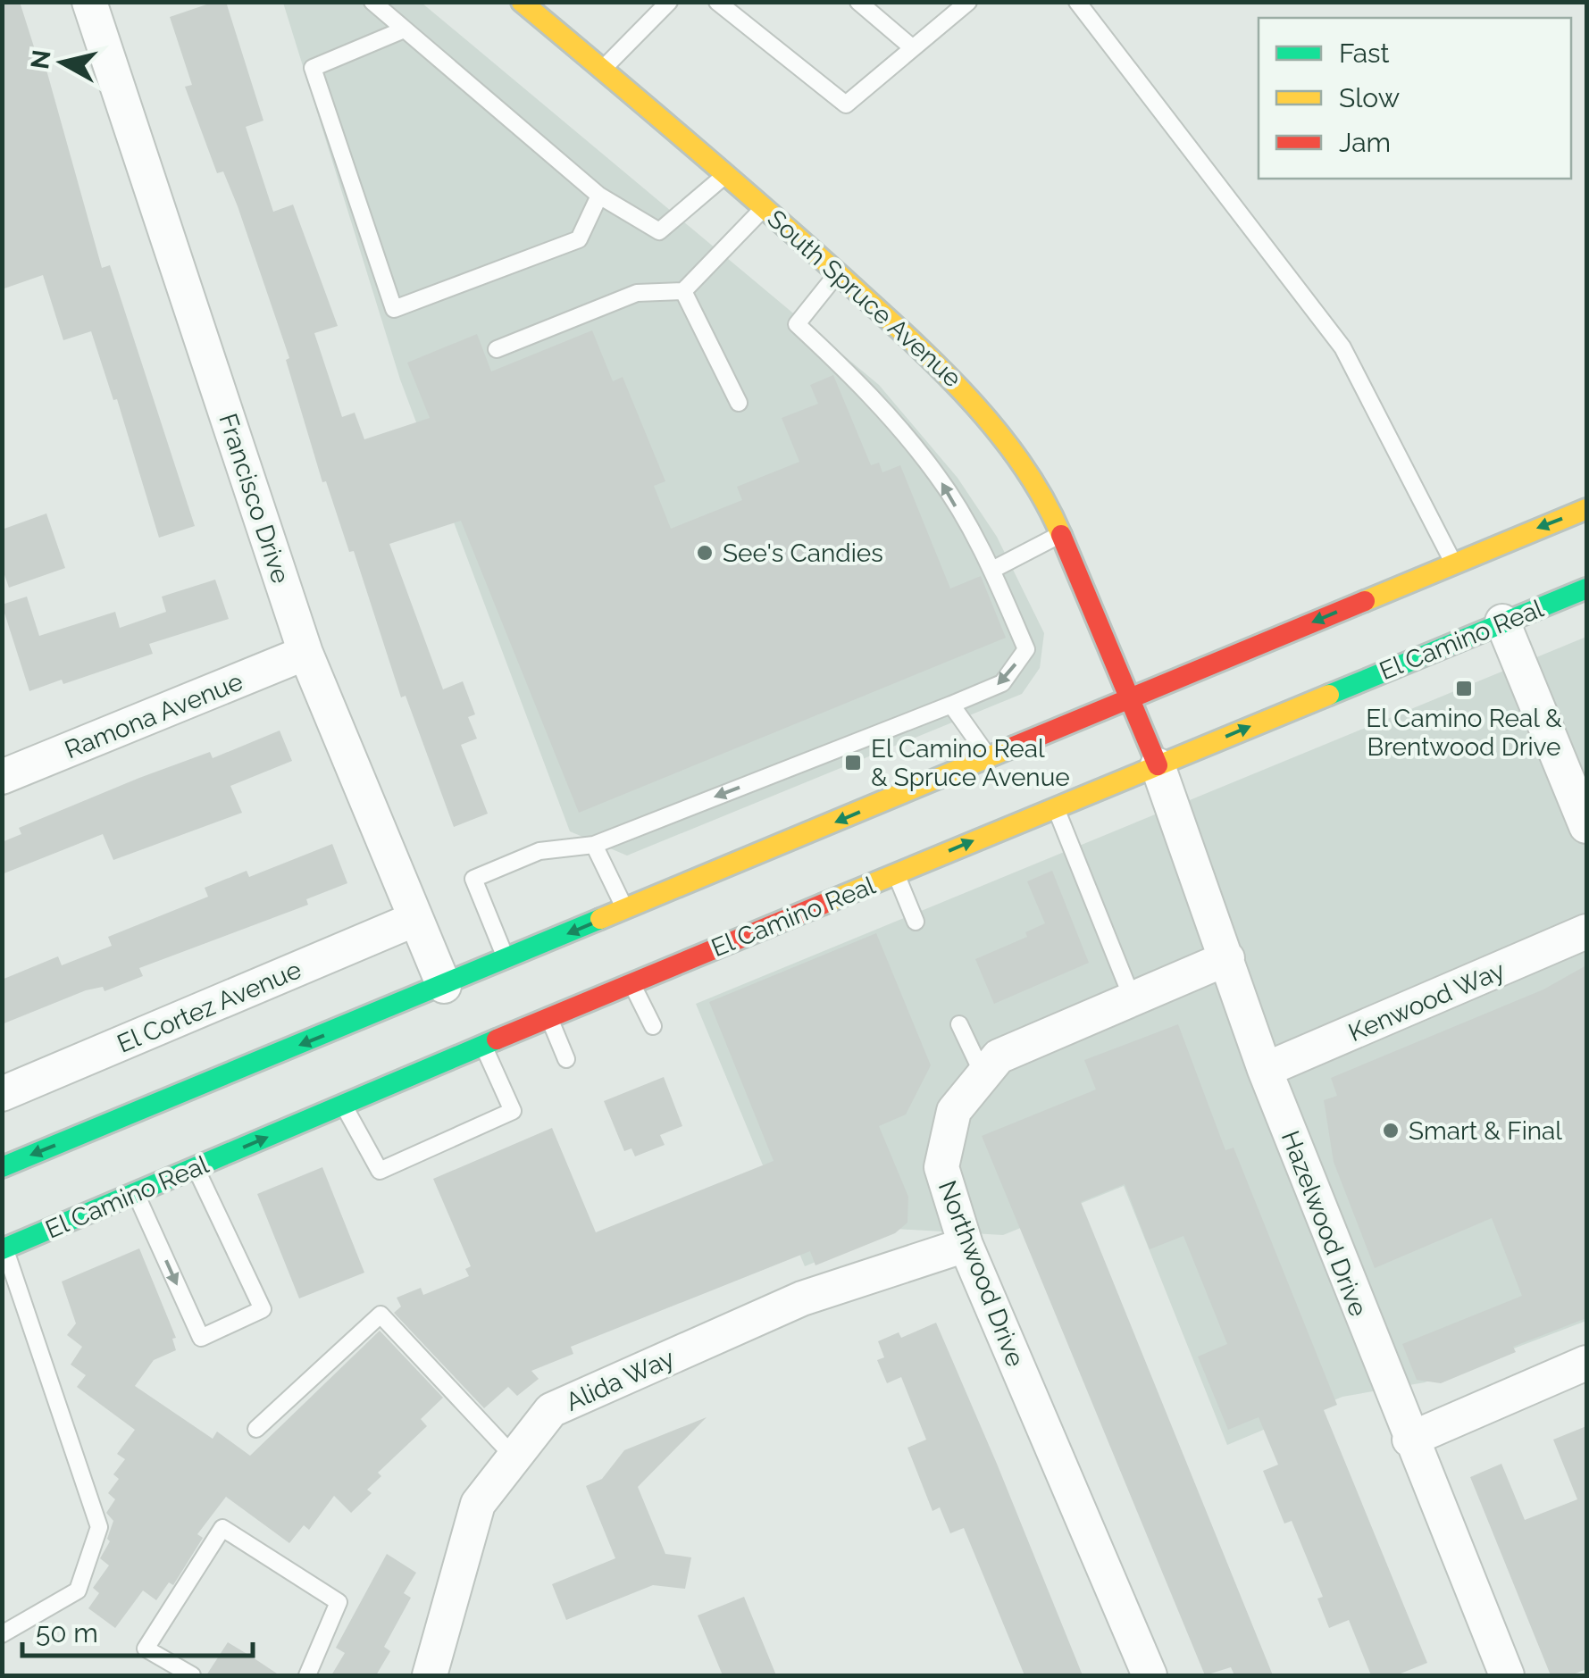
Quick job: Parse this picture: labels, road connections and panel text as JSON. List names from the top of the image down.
{
  "streets": {
    "main road": ["South Spruce Avenue", "El Camino Real"],
    "street": [
      "Francisco Drive",
      "Ramona Avenue",
      "Kenwood Way",
      "El Cortez Avenue",
      "Hazelwood Drive",
      "Northwood Drive",
      "Alida Way"
    ]
  },
  "crossings": [
    ["South Spruce Avenue", "El Camino Real"],
    ["South Spruce Avenue", "Hazelwood Drive"],
    ["Francisco Drive", "Ramona Avenue"],
    ["Francisco Drive", "El Cortez Avenue"],
    ["El Camino Real", "Hazelwood Drive"],
    ["Kenwood Way", "Hazelwood Drive"],
    ["Hazelwood Drive", "Northwood Drive"],
    ["Northwood Drive", "Alida Way"]
  ],
  "places": {
    "other": ["See's Candies", "Smart & Final"],
    "transit": ["El Camino Real & Brentwood Drive", "El Camino Real & Spruce Avenue"]
  },
  "legend": ["Fast", "Slow", "Jam"],
  "scale_bar": "50 m",
  "north": "left"
}
